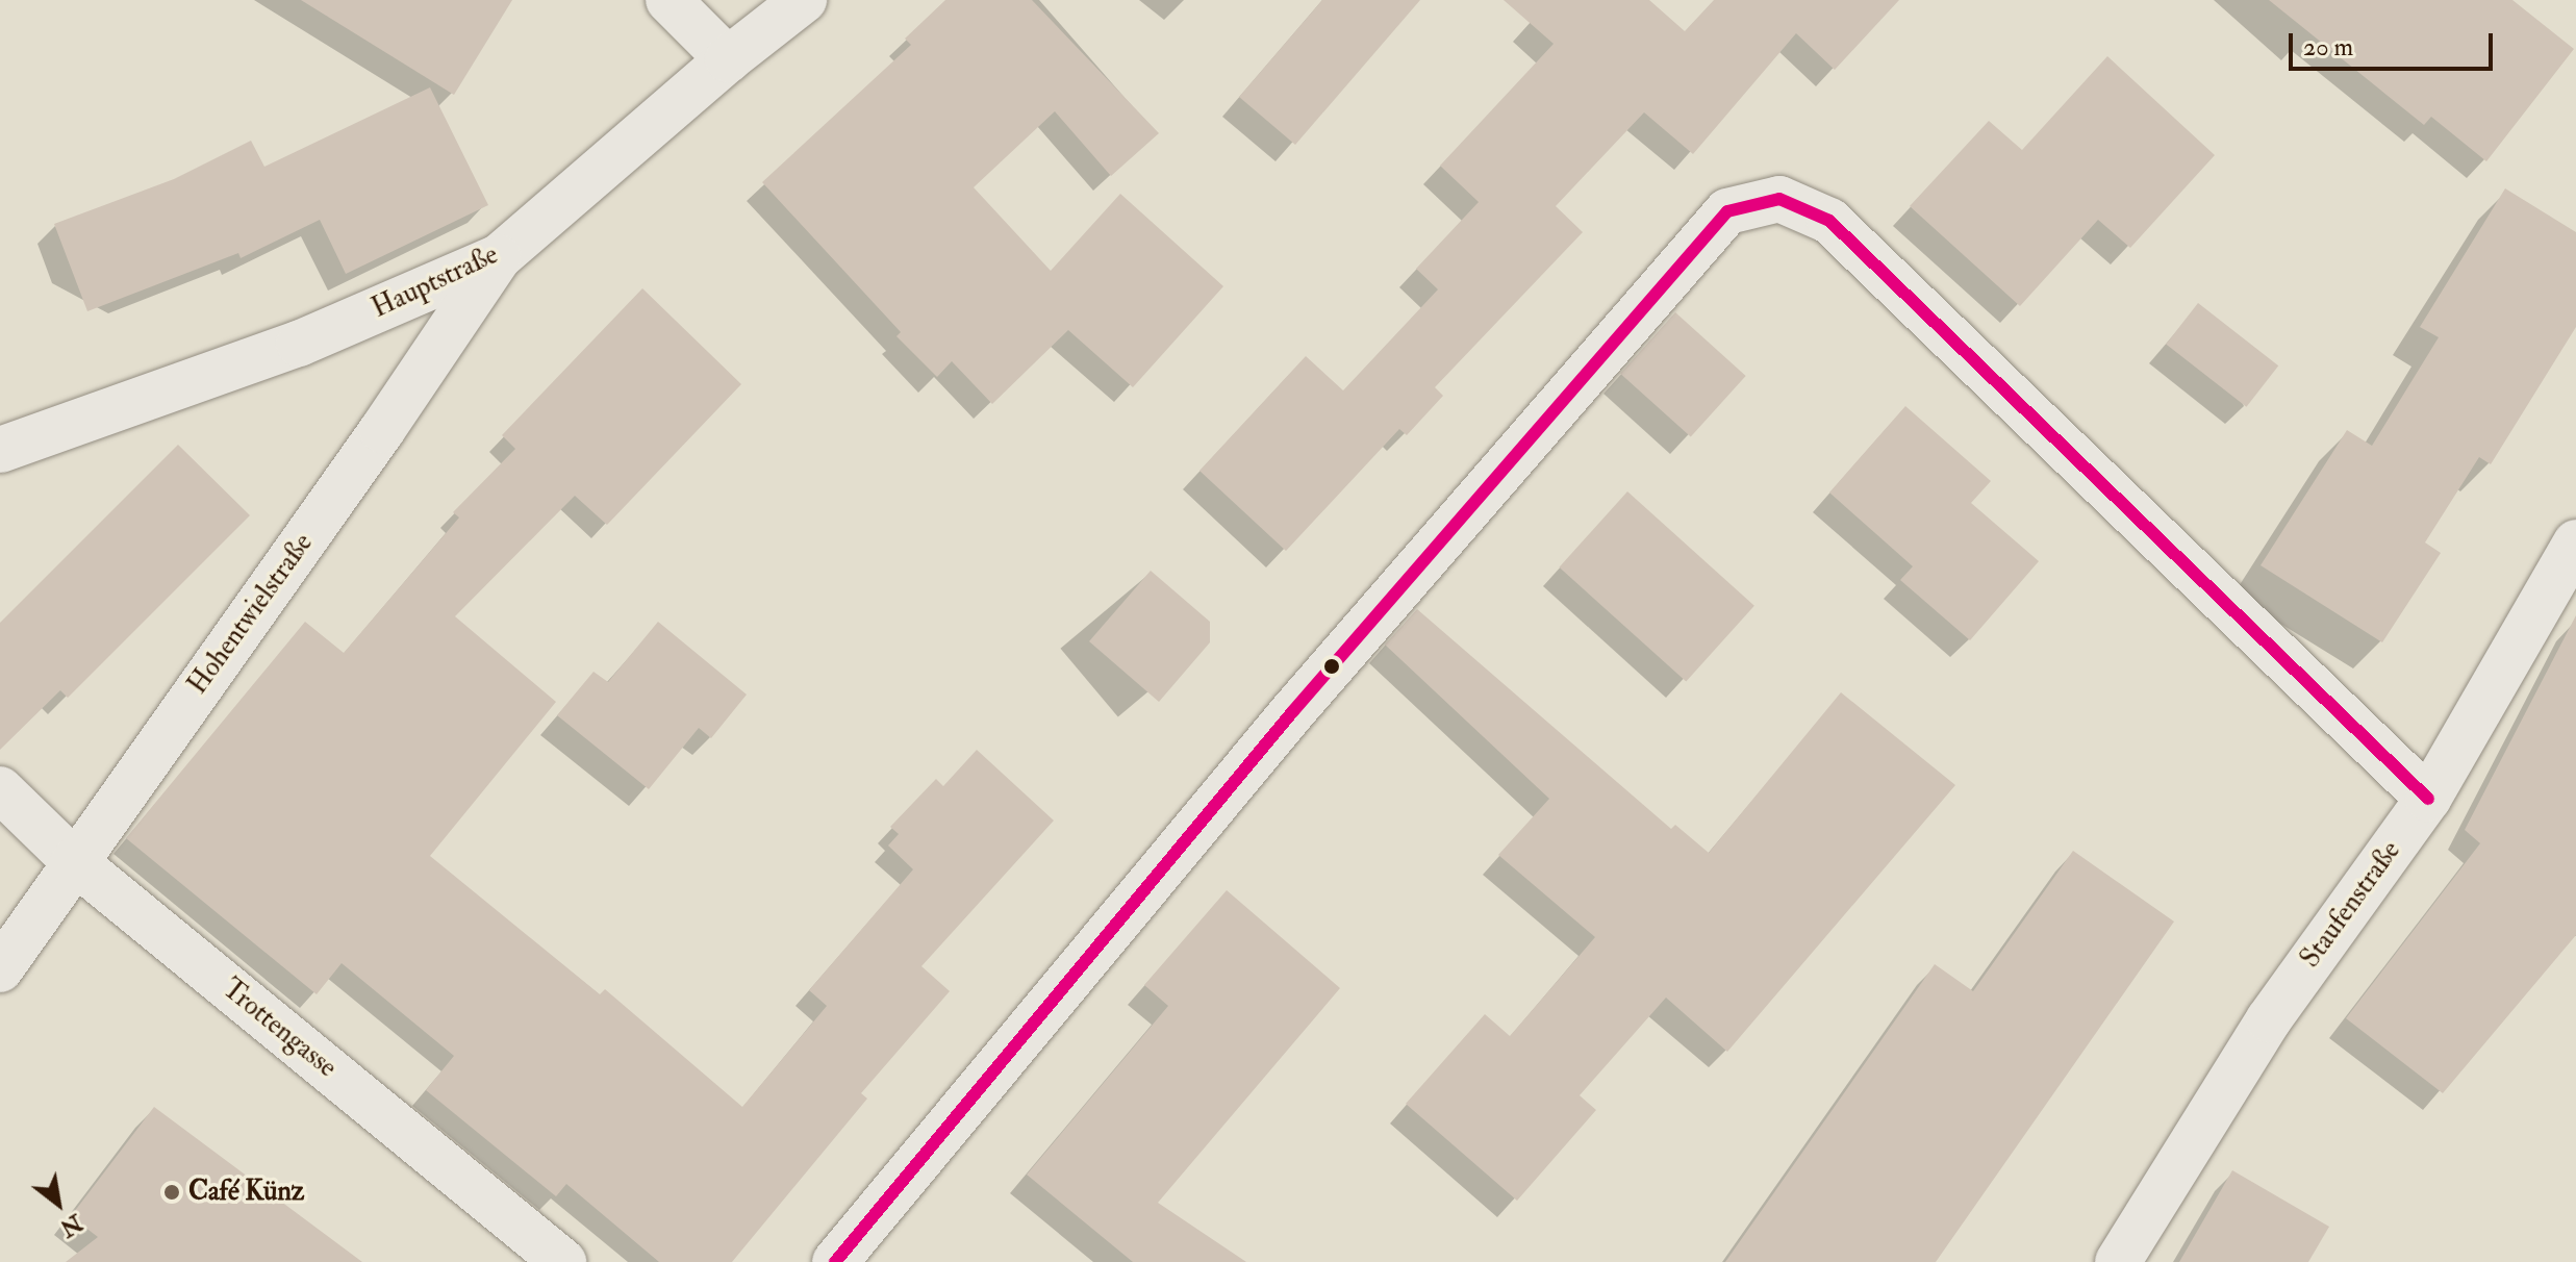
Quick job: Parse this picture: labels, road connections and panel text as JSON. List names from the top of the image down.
{
  "streets": {
    "street": [
      "Hauptstraße",
      "Hohentwielstraße",
      "Staufenstraße",
      "Trottengasse"
    ]
  },
  "crossings": [
    ["Hauptstraße", "Hohentwielstraße"],
    ["Hohentwielstraße", "Trottengasse"]
  ],
  "places": ["Café Künz"],
  "scale_bar": "20 m",
  "north": "bottom right"
}
